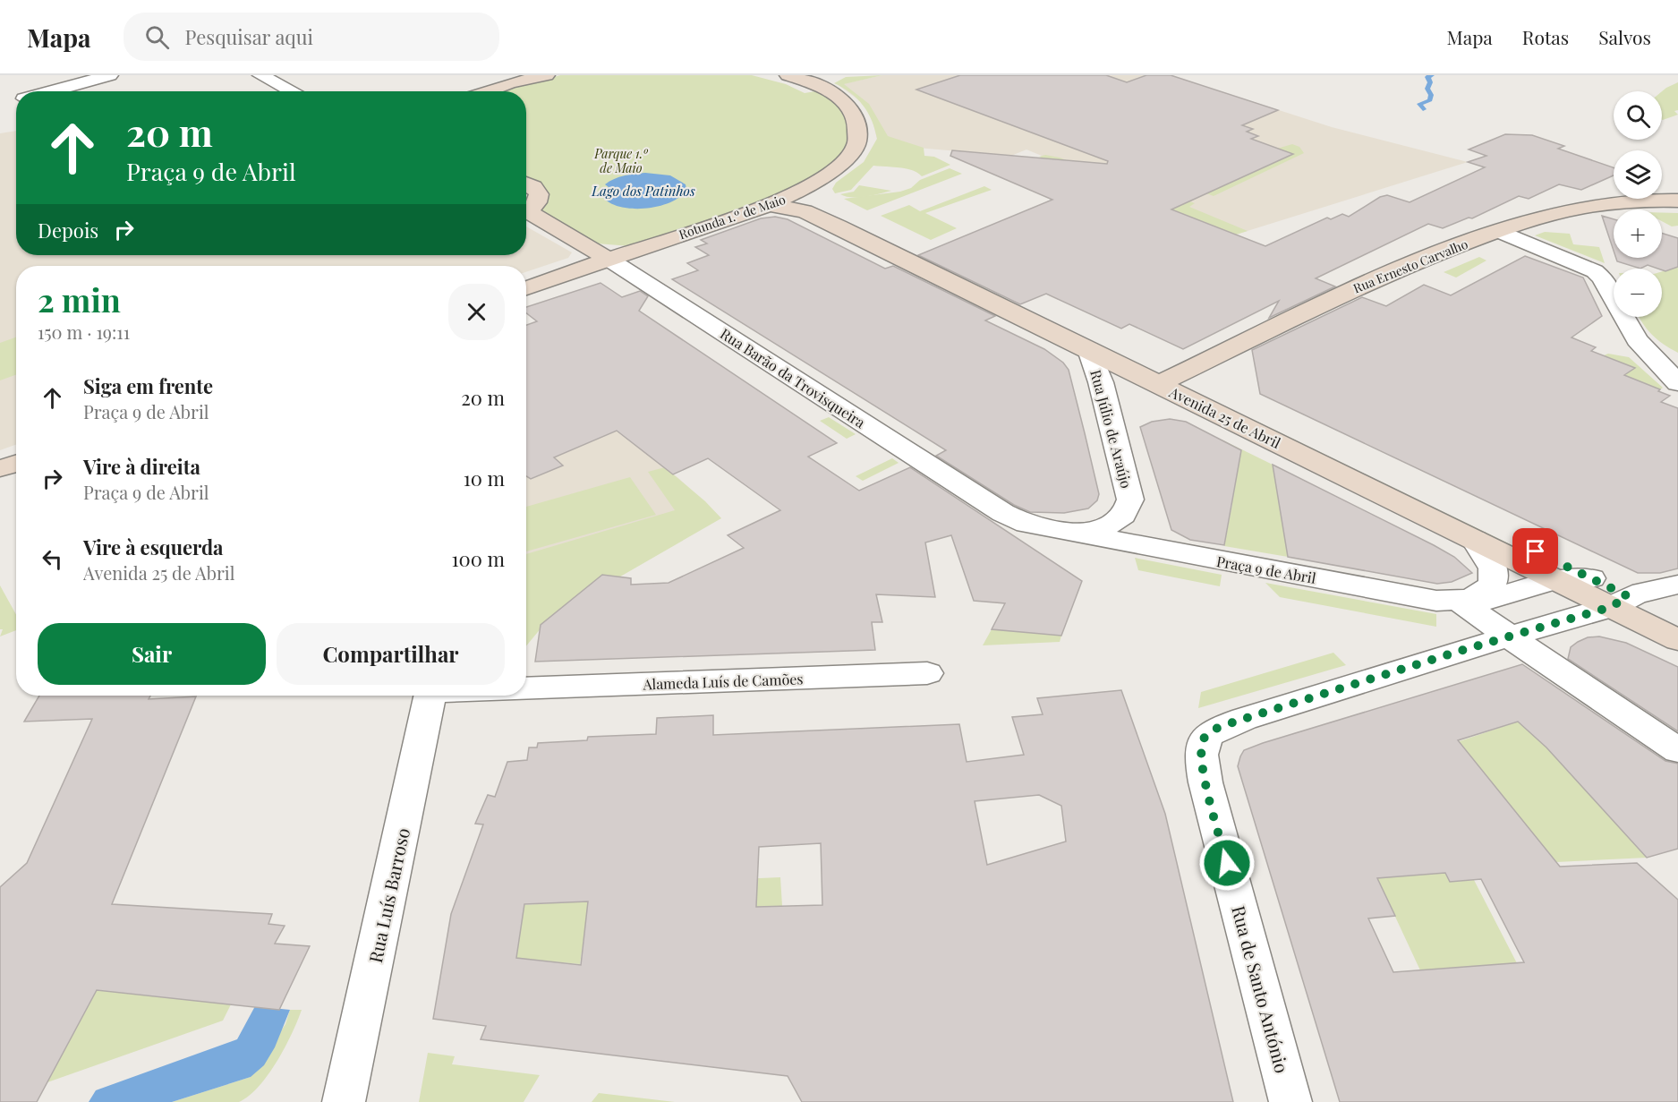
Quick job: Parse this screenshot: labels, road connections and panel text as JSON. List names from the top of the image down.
{
  "streets": {
    "main road": [
      "Rotunda 1.º de Maio",
      "Rua Ernesto Carvalho",
      "Rua Barão da Trovisqueira",
      "Avenida 25 de Abril"
    ],
    "street": [
      "Rua Júlio de Araújo",
      "Praça 9 de Abril",
      "Alameda Luís de Camões",
      "Rua Luís Barroso",
      "Rua de Santo António"
    ]
  },
  "crossings": [
    ["Rotunda 1.º de Maio", "Rua Barão da Trovisqueira"],
    ["Rotunda 1.º de Maio", "Avenida 25 de Abril"],
    ["Rua Ernesto Carvalho", "Avenida 25 de Abril"],
    ["Rua Barão da Trovisqueira", "Rua Júlio de Araújo"],
    ["Rua Barão da Trovisqueira", "Praça 9 de Abril"],
    ["Avenida 25 de Abril", "Rua Júlio de Araújo"],
    ["Avenida 25 de Abril", "Praça 9 de Abril"],
    ["Rua Júlio de Araújo", "Praça 9 de Abril"]
  ],
  "water": ["Lago dos Patinhos"],
  "parks": ["Parque 1.º de Maio"],
  "page": {
    "header": "Mapa",
    "search": "Pesquisar aqui",
    "nav": ["Mapa", "Rotas", "Salvos"],
    "map_buttons": ["+", "−"],
    "turn": ["20 m", "Praça 9 de Abril"],
    "then": "Depois",
    "heading": ["2 min", "150 m · 19:11"],
    "list": [
      {
        "name": "Siga em frente",
        "note": "Praça 9 de Abril",
        "value": "20 m"
      },
      {
        "name": "Vire à direita",
        "note": "Praça 9 de Abril",
        "value": "10 m"
      },
      {
        "name": "Vire à esquerda",
        "note": "Avenida 25 de Abril",
        "value": "100 m"
      }
    ],
    "buttons": ["Sair", "Compartilhar"]
  }
}
